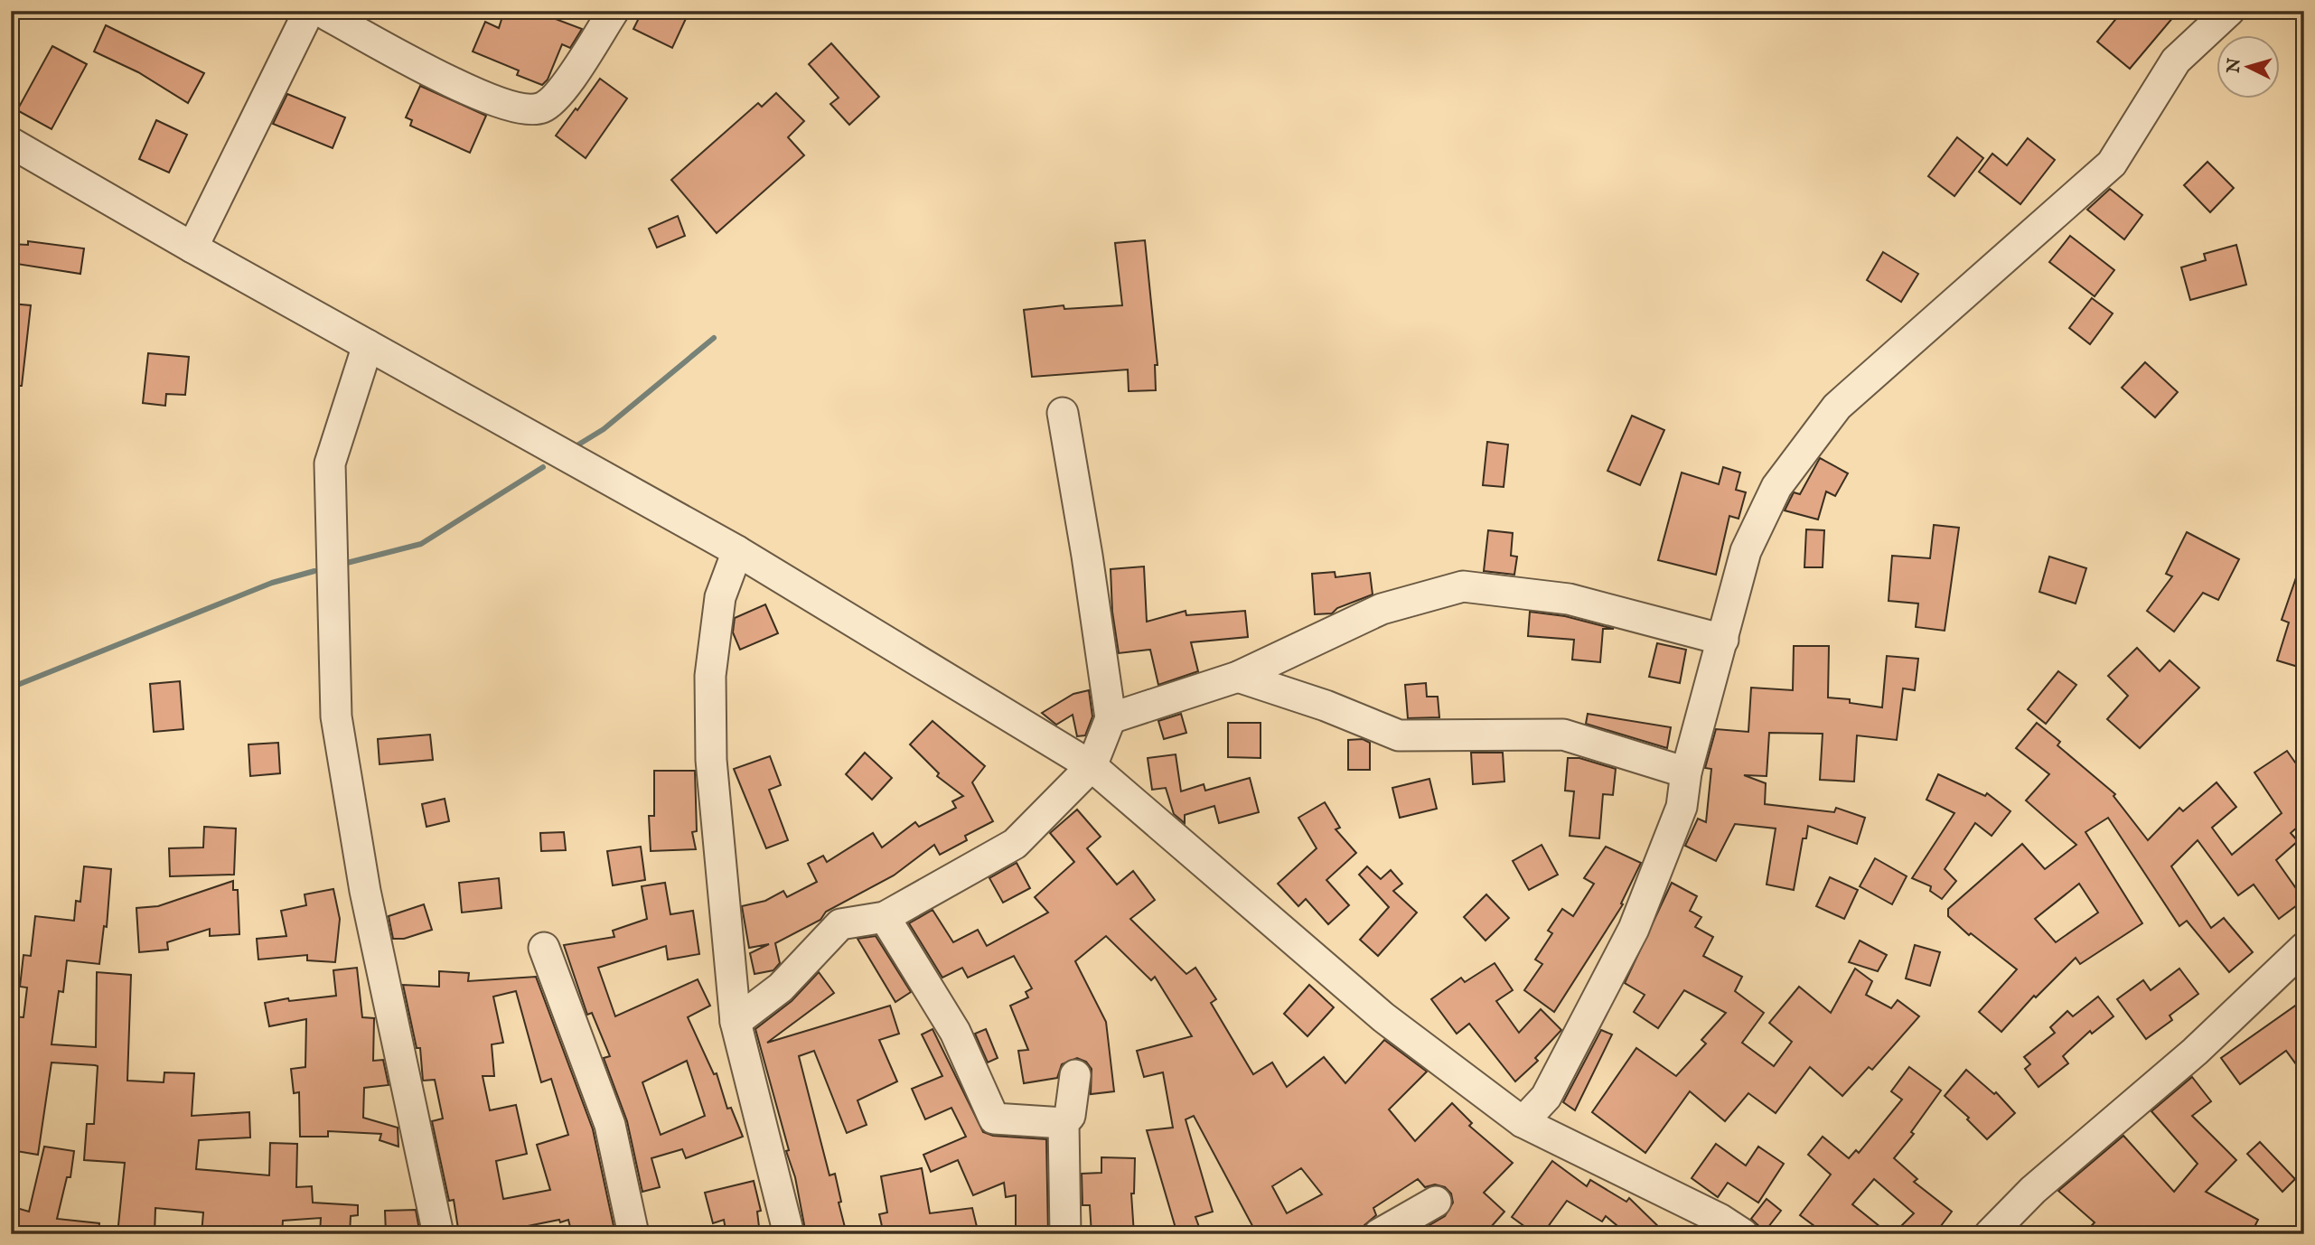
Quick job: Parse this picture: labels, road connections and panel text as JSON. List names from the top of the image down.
{
  "north": "left"
}
